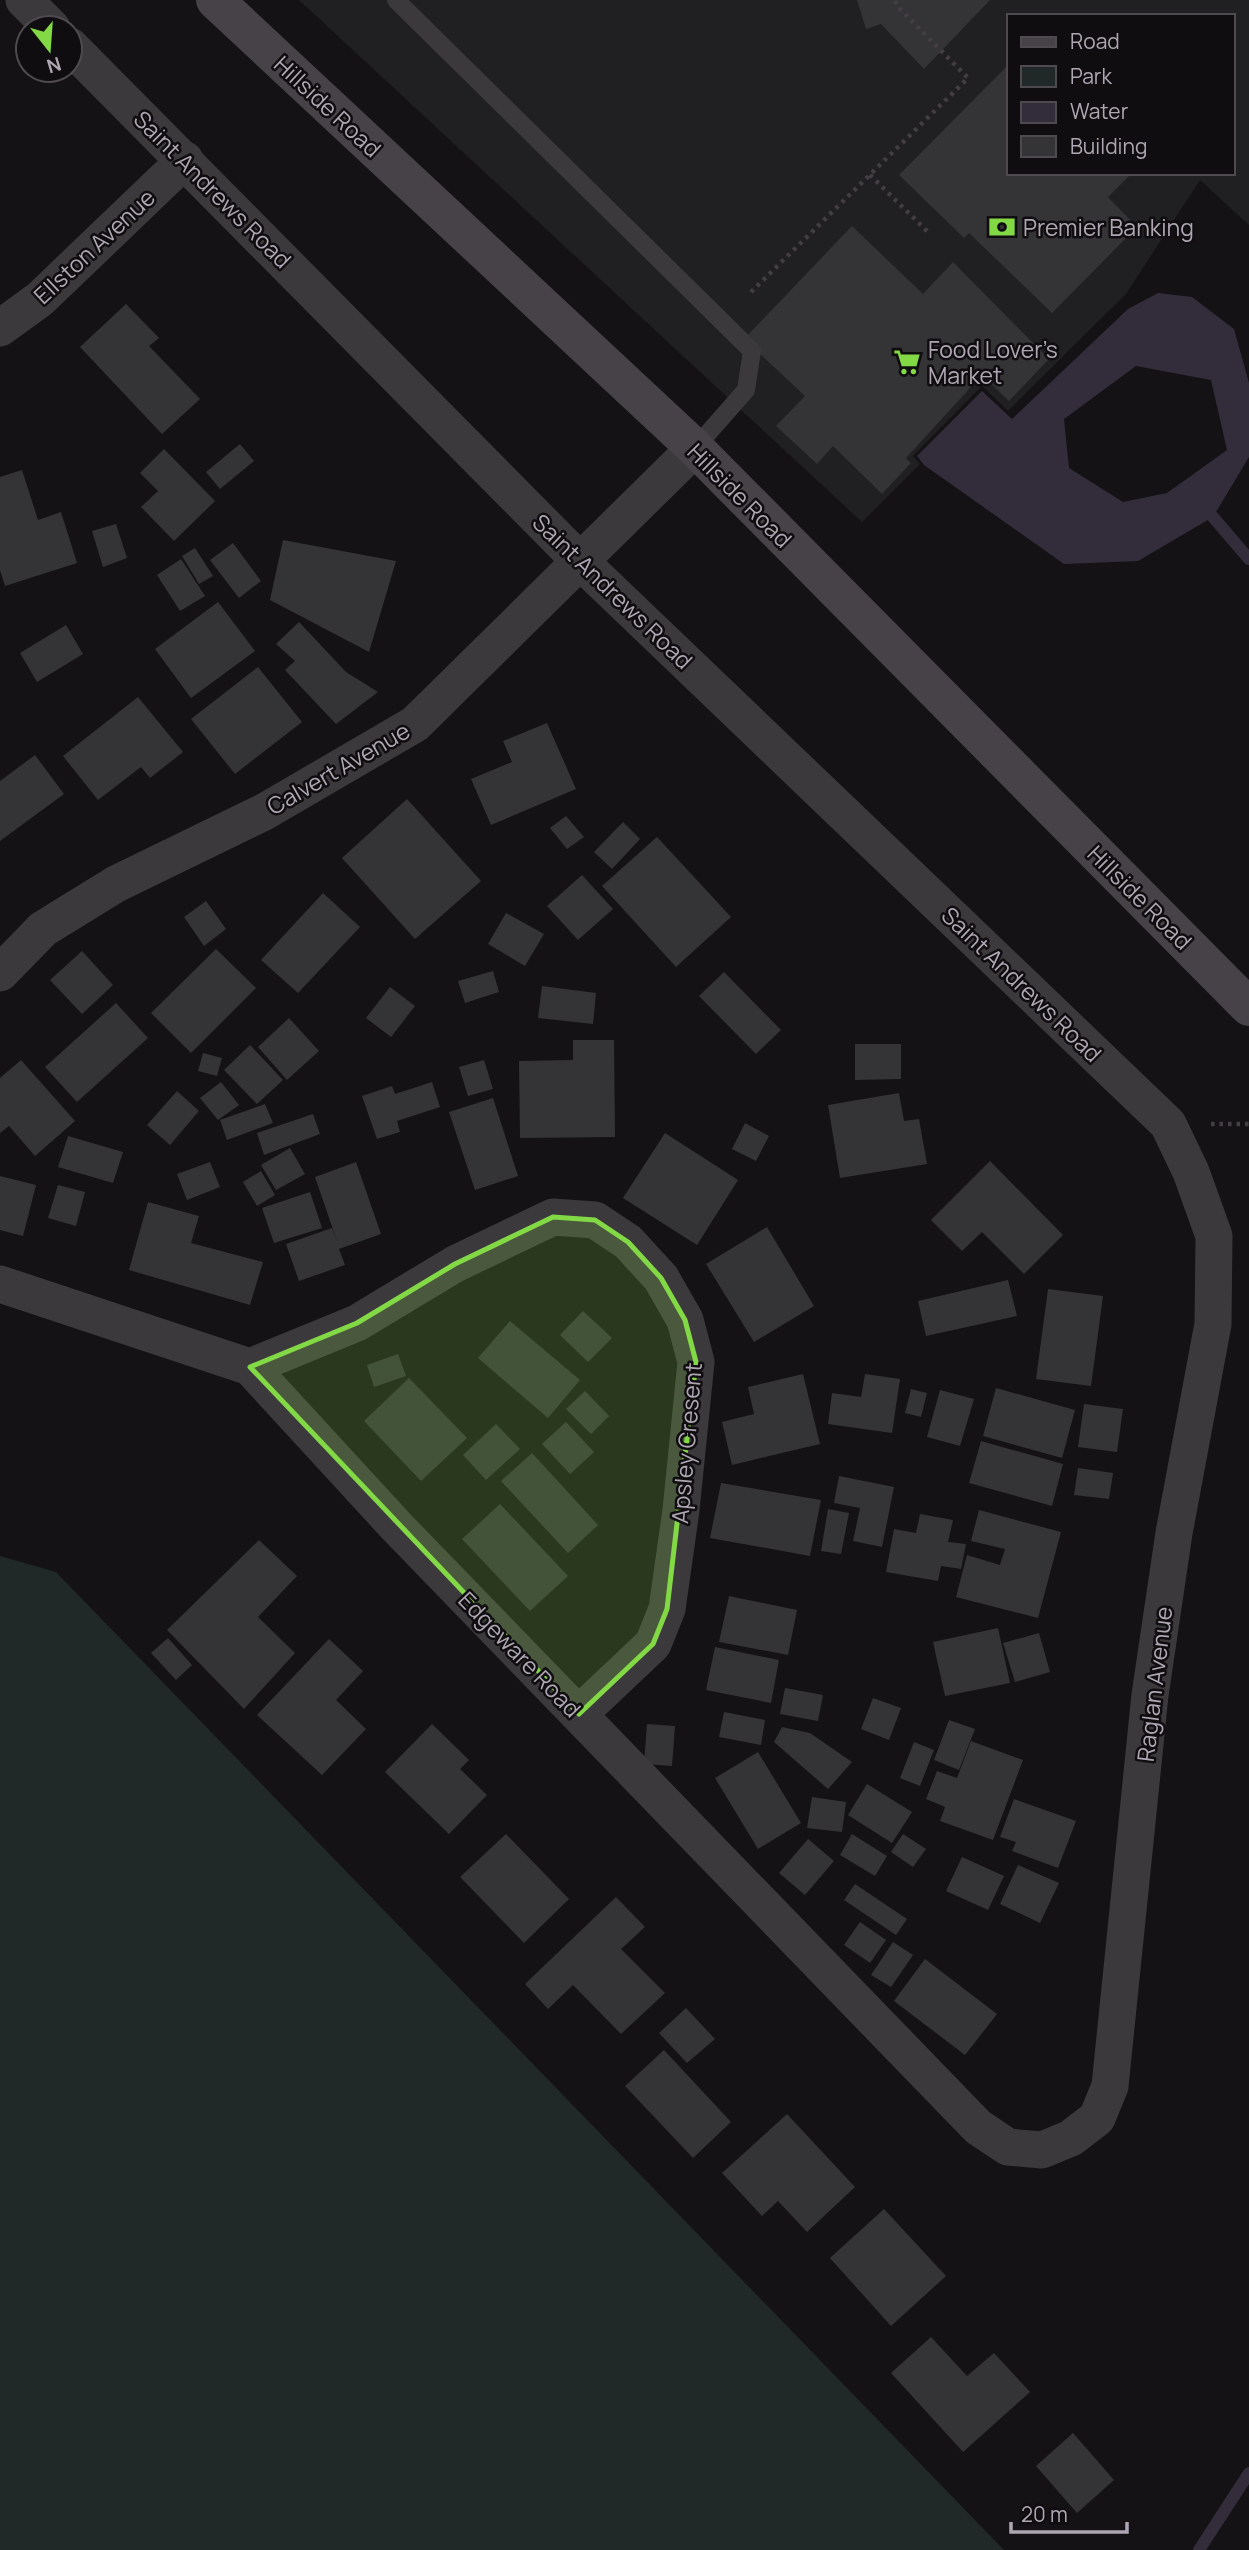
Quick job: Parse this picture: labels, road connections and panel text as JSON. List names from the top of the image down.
{
  "streets": {
    "street": [
      "Hillside Road",
      "Saint Andrews Road",
      "Ellston Avenue",
      "Calvert Avenue",
      "Apsley Cresent",
      "Edgeware Road",
      "Raglan Avenue"
    ]
  },
  "crossings": [
    ["Hillside Road", "Calvert Avenue"],
    ["Saint Andrews Road", "Ellston Avenue"],
    ["Saint Andrews Road", "Calvert Avenue"],
    ["Saint Andrews Road", "Raglan Avenue"],
    ["Apsley Cresent", "Edgeware Road"],
    ["Edgeware Road", "Raglan Avenue"]
  ],
  "places": {
    "bank": ["Premier Banking"],
    "supermarket": ["Food Lover’s Market"]
  },
  "legend": [
    "Road",
    "Park",
    "Water",
    "Building"
  ],
  "scale_bar": "20 m",
  "north": "bottom"
}
